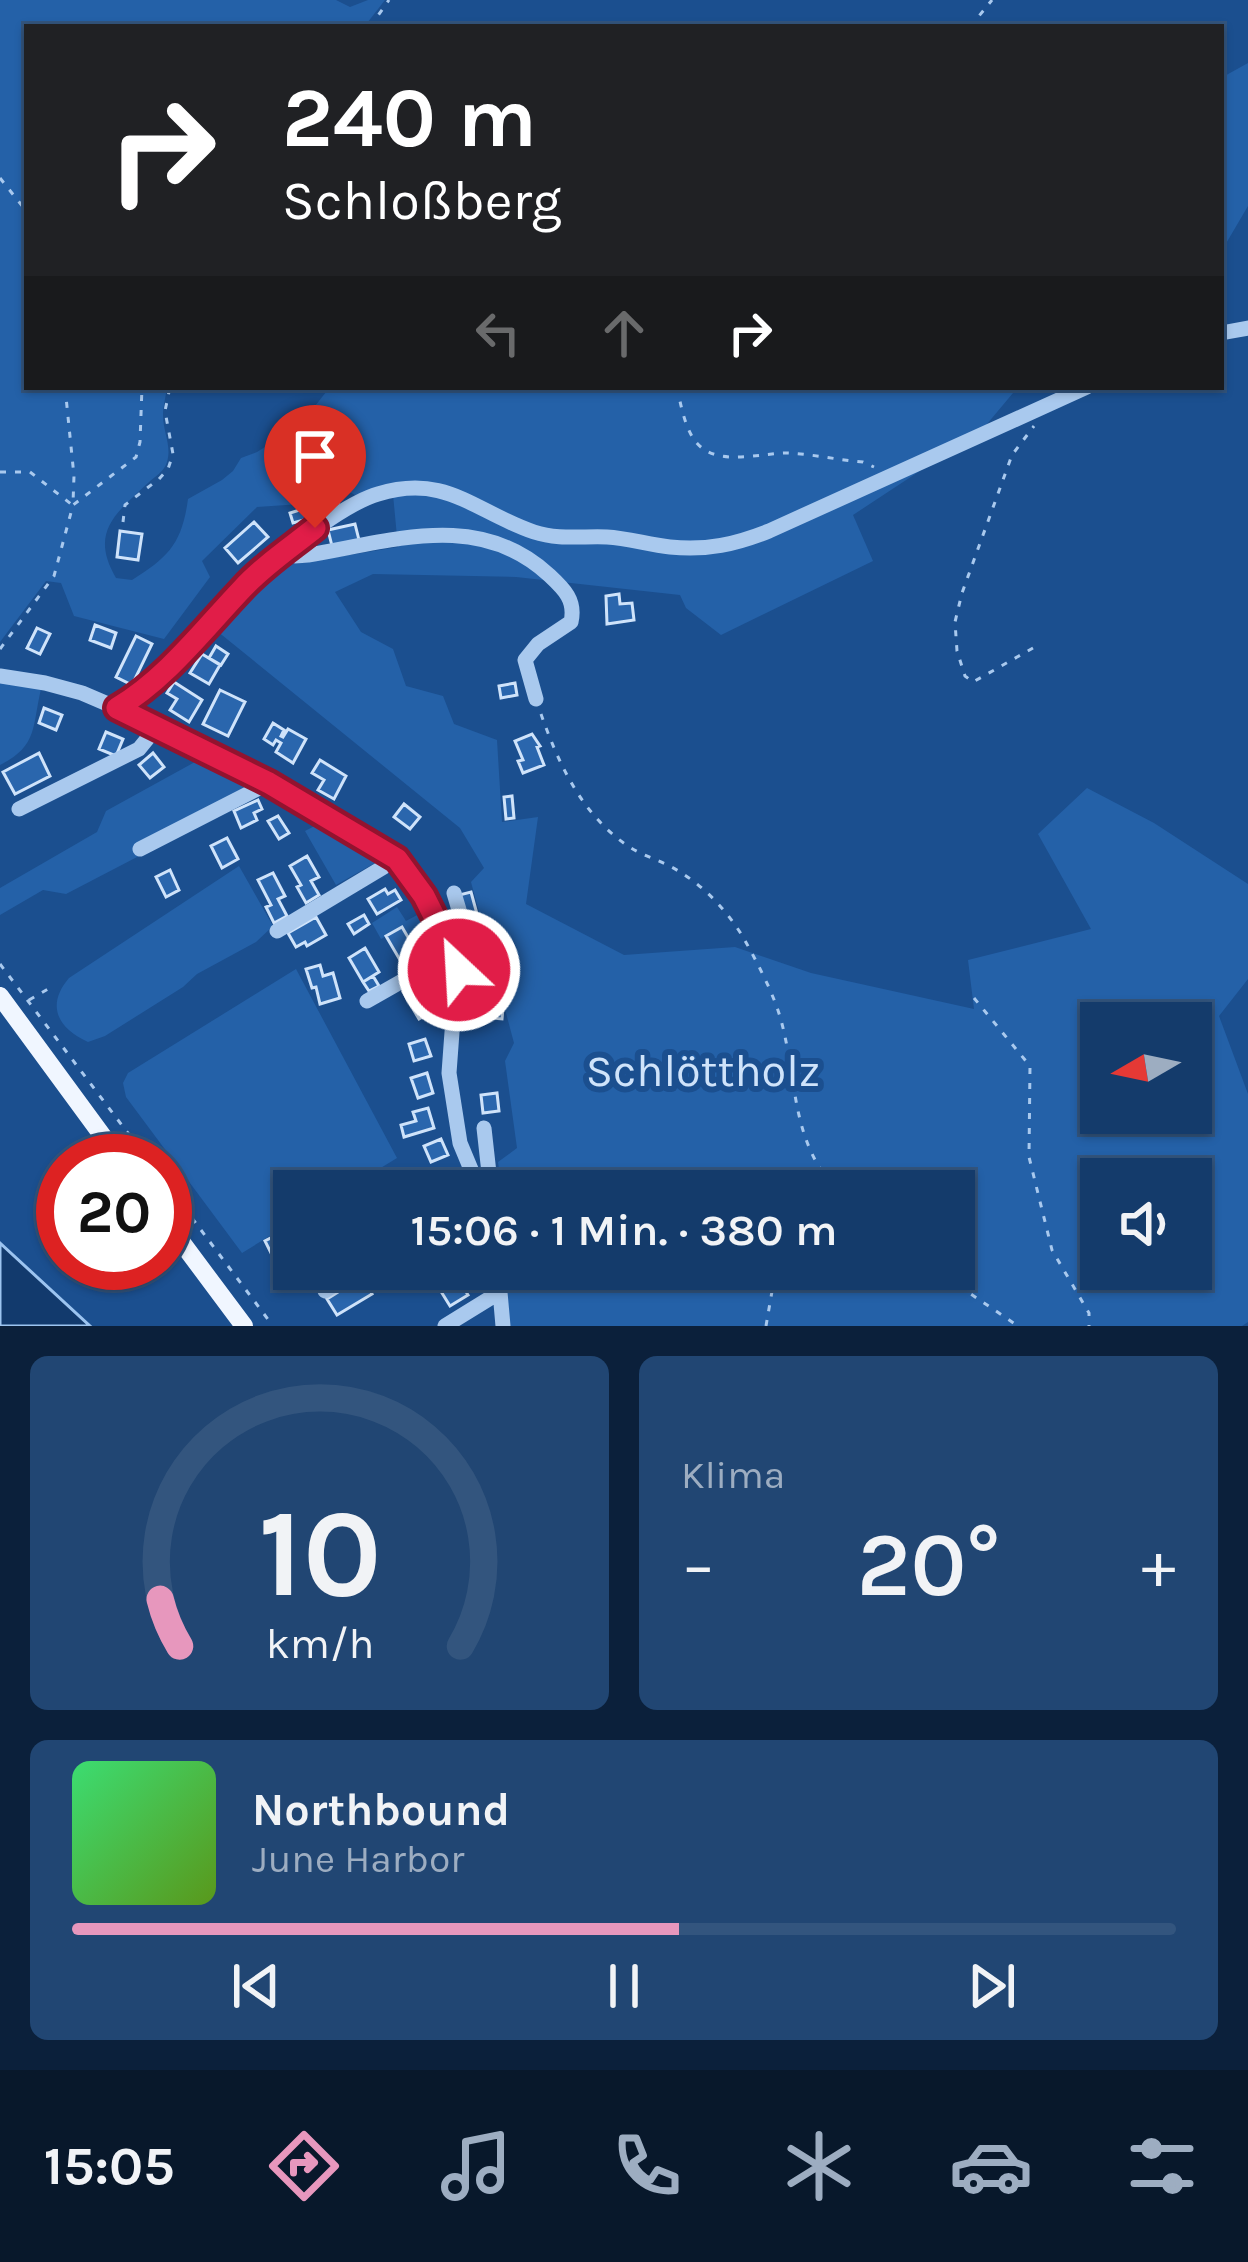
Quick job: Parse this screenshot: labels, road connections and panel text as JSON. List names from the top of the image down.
{
  "parks": ["Schlöttholz"],
  "north": "left",
  "page": {
    "turn": ["240 m", "Schloßberg"],
    "limit": "20",
    "trip": "15:06 · 1 Min. · 380 m",
    "tile": "Klima",
    "heat": ["−", "20°", "+"],
    "song": ["Northbound", "June Harbor"],
    "tabs": "15:05",
    "gauge": ["10", "km/h"]
  }
}
